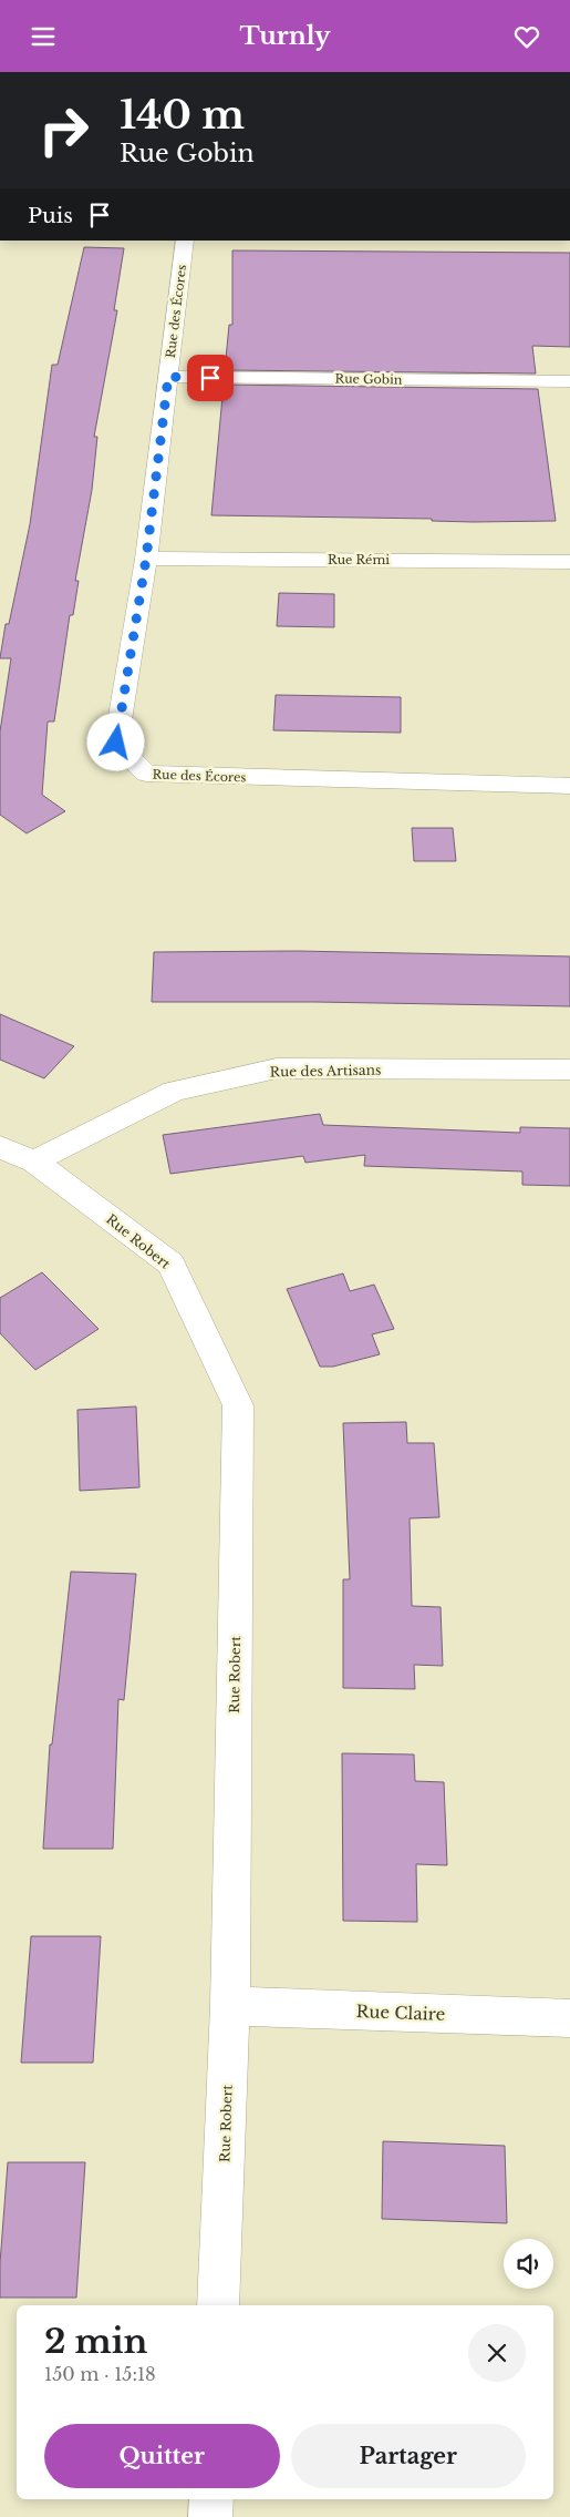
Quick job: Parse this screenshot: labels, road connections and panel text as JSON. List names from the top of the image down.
{
  "streets": {
    "street": [
      "Rue des Écores",
      "Rue Gobin",
      "Rue Rémi",
      "Rue des Artisans",
      "Rue Robert",
      "Rue Claire"
    ]
  },
  "crossings": [
    ["Rue des Écores", "Rue Gobin"],
    ["Rue des Écores", "Rue Rémi"],
    ["Rue des Artisans", "Rue Robert"],
    ["Rue Robert", "Rue Claire"]
  ],
  "page": {
    "header": "Turnly",
    "turn": ["140 m", "Rue Gobin"],
    "then": "Puis",
    "heading": ["2 min", "150 m · 15:18"],
    "buttons": ["Quitter", "Partager"]
  }
}
